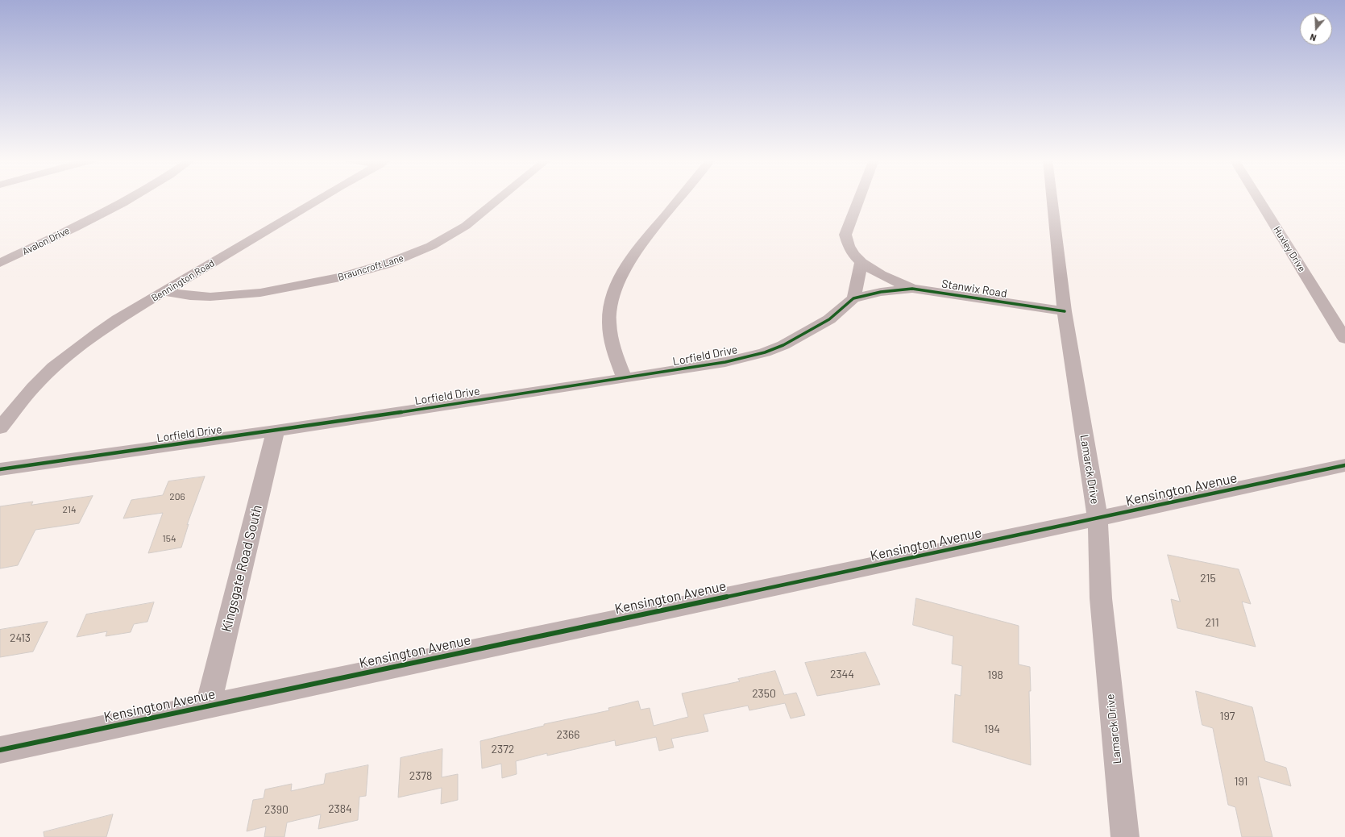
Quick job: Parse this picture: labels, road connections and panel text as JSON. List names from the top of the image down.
{
  "streets": {
    "street": [
      "Avalon Drive",
      "Huxley Drive",
      "Brauncroft Lane",
      "Bennington Road",
      "Stanwix Road",
      "Lorfield Drive",
      "Lamarck Drive",
      "Kensington Avenue",
      "Kingsgate Road South"
    ]
  },
  "crossings": [
    ["Brauncroft Lane", "Bennington Road"],
    ["Stanwix Road", "Lorfield Drive"],
    ["Stanwix Road", "Lamarck Drive"],
    ["Lorfield Drive", "Kingsgate Road South"],
    ["Lamarck Drive", "Kensington Avenue"],
    ["Kensington Avenue", "Kingsgate Road South"]
  ],
  "house_numbers": [
    "206",
    "214",
    "154",
    "215",
    "211",
    "2413",
    "2344",
    "198",
    "2350",
    "197",
    "194",
    "2366",
    "2372",
    "2378",
    "191",
    "2384",
    "2390"
  ],
  "north": "bottom"
}
